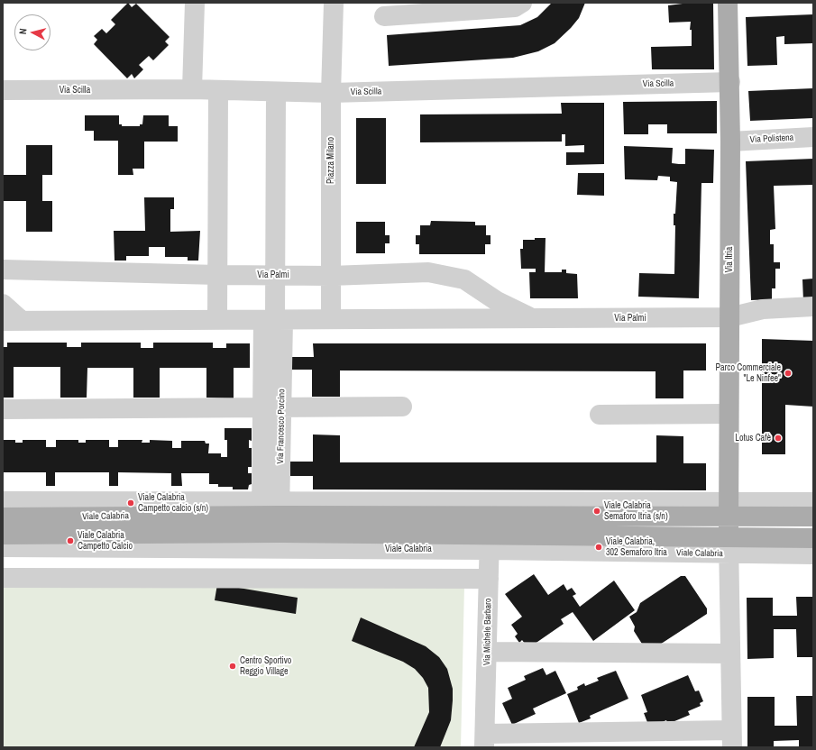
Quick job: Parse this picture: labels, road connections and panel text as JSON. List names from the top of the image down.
{
  "streets": {
    "main road": ["Via Itria", "Viale Calabria"],
    "street": [
      "Via Scilla",
      "Via Polistena",
      "Piazza Milano",
      "Via Palmi",
      "Via Francesco Porcino",
      "Via Michele Barbaro"
    ]
  },
  "crossings": [
    ["Via Scilla", "Piazza Milano"],
    ["Via Scilla", "Via Itria"],
    ["Via Polistena", "Via Itria"],
    ["Piazza Milano", "Via Palmi"],
    ["Via Itria", "Via Palmi"],
    ["Via Itria", "Viale Calabria"],
    ["Via Palmi", "Via Francesco Porcino"],
    ["Via Francesco Porcino", "Viale Calabria"],
    ["Viale Calabria", "Via Michele Barbaro"]
  ],
  "places": [
    "Parco Commerciale \"Le Ninfee\"",
    "Lotus Cafè",
    "Viale Calabria Campetto calcio (s/n)",
    "Viale Calabria Semaforo Itria (s/n)",
    "Viale Calabria Campetto Calcio",
    "Viale Calabria, 302 Semaforo Itria",
    "Centro Sportivo Reggio Village"
  ],
  "north": "left"
}
